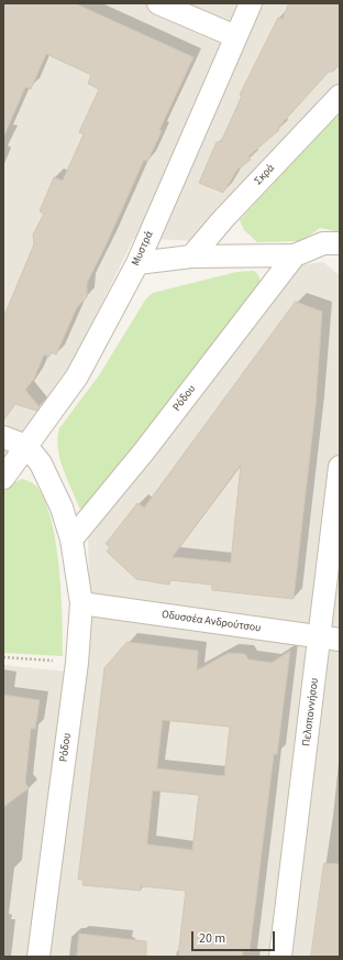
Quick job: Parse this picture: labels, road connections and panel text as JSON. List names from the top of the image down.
{
  "streets": {
    "street": [
      "Σκρά",
      "Μυστρά",
      "Ρόδου",
      "Οδυσσέα Ανδρούτσου",
      "Πελοποννήσου"
    ]
  },
  "crossings": [
    ["Μυστρά", "Ρόδου"],
    ["Ρόδου", "Οδυσσέα Ανδρούτσου"],
    ["Οδυσσέα Ανδρούτσου", "Πελοποννήσου"]
  ],
  "scale_bar": "20 m"
}
